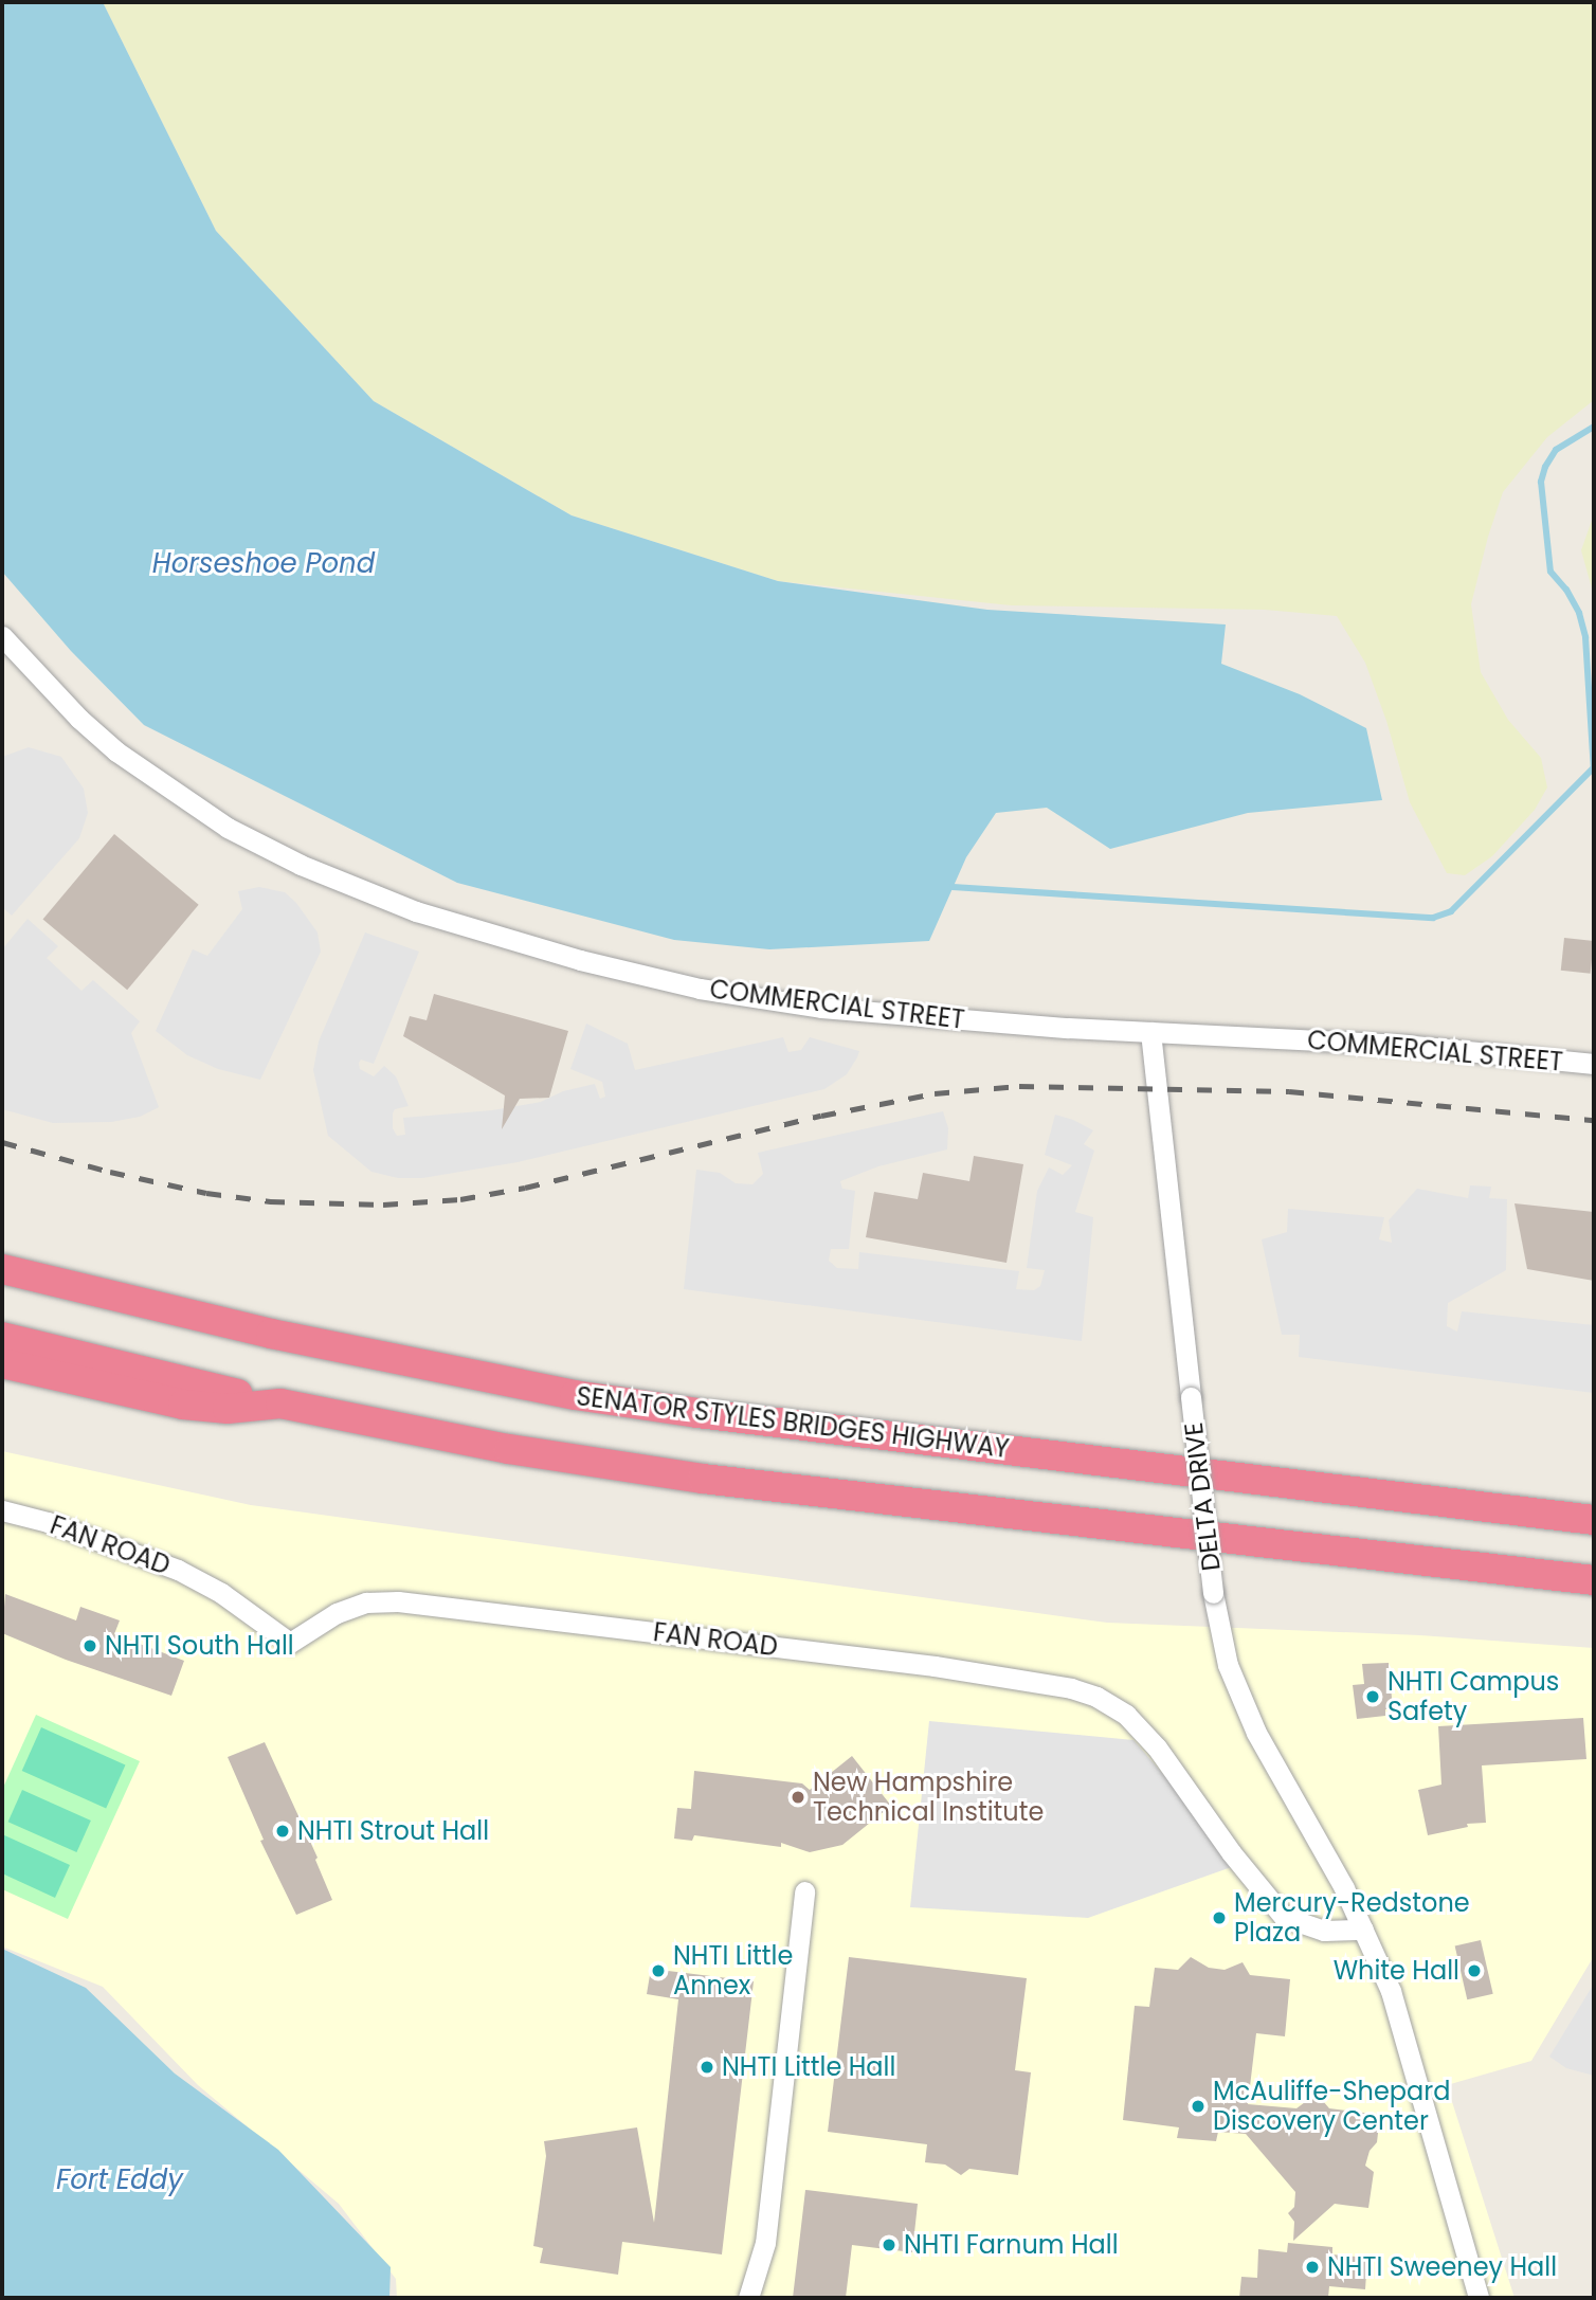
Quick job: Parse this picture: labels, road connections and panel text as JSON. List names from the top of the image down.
{
  "streets": {
    "highway": ["SENATOR STYLES BRIDGES HIGHWAY"],
    "street": ["COMMERCIAL STREET", "DELTA DRIVE", "FAN ROAD"]
  },
  "crossings": [
    ["COMMERCIAL STREET", "DELTA DRIVE"],
    ["DELTA DRIVE", "FAN ROAD"]
  ],
  "water": ["Horseshoe Pond", "Fort Eddy"],
  "places": [
    "NHTI South Hall",
    "NHTI Campus Safety",
    "New Hampshire Technical Institute",
    "NHTI Strout Hall",
    "Mercury-Redstone Plaza",
    "NHTI Little Annex",
    "White Hall",
    "NHTI Little Hall",
    "McAuliffe-Shepard Discovery Center",
    "NHTI Farnum Hall",
    "NHTI Sweeney Hall"
  ]
}
